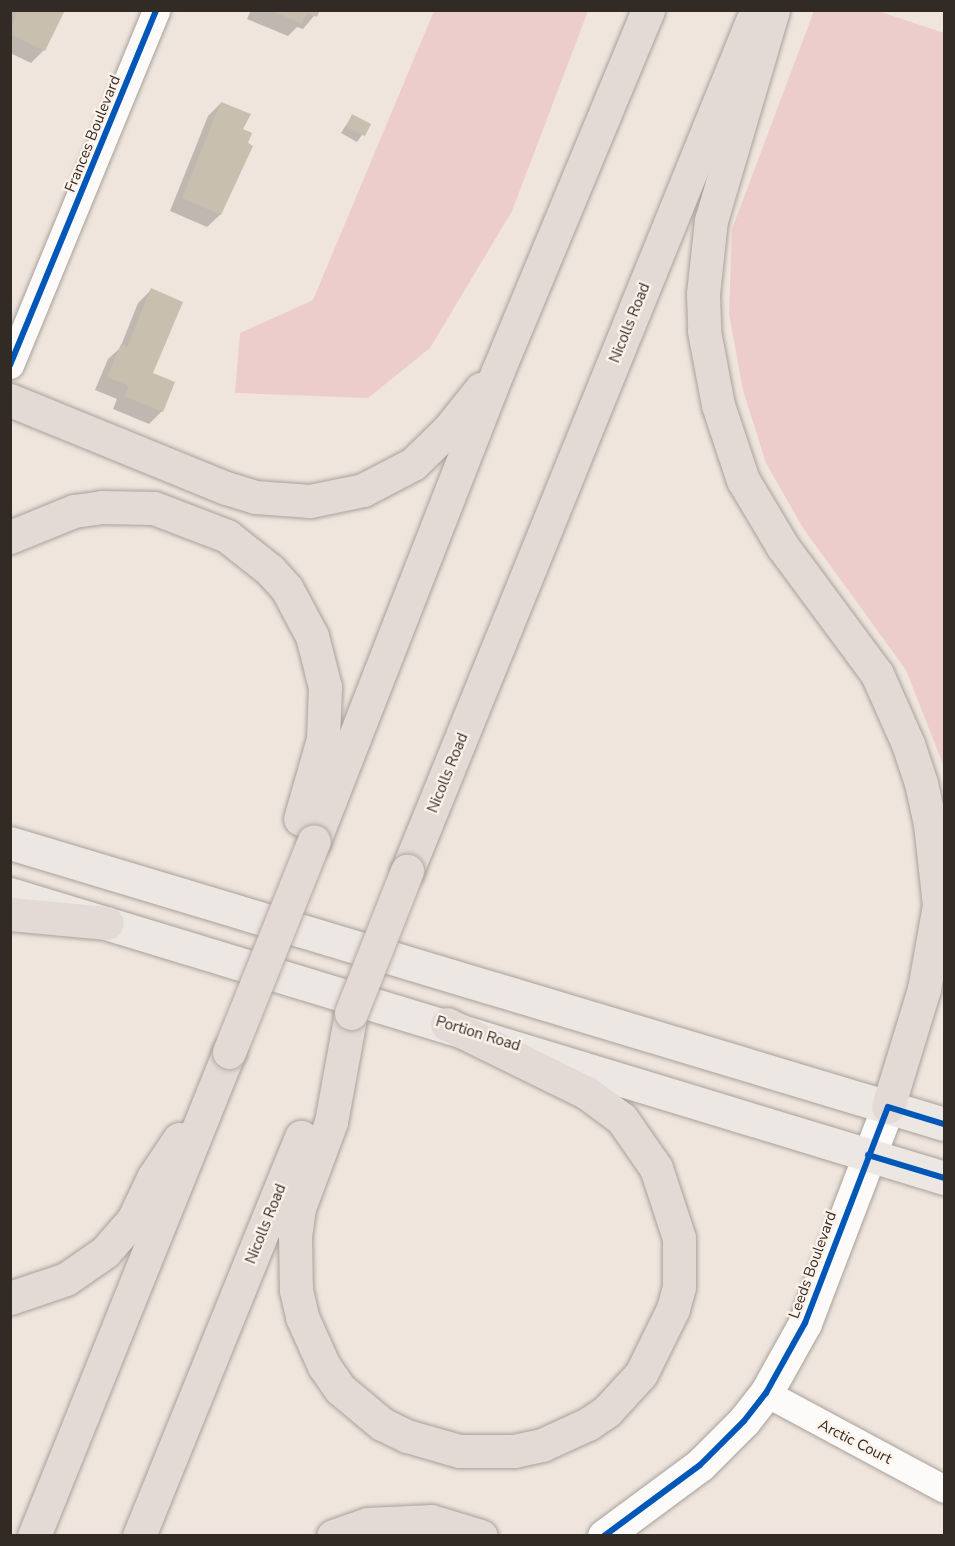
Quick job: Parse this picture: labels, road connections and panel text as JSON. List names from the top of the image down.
{
  "streets": {
    "highway": ["Nicolls Road"],
    "main road": ["Portion Road"],
    "street": ["Frances Boulevard", "Leeds Boulevard", "Arctic Court"]
  },
  "crossings": [
    ["Portion Road", "Leeds Boulevard"],
    ["Leeds Boulevard", "Arctic Court"]
  ]
}
